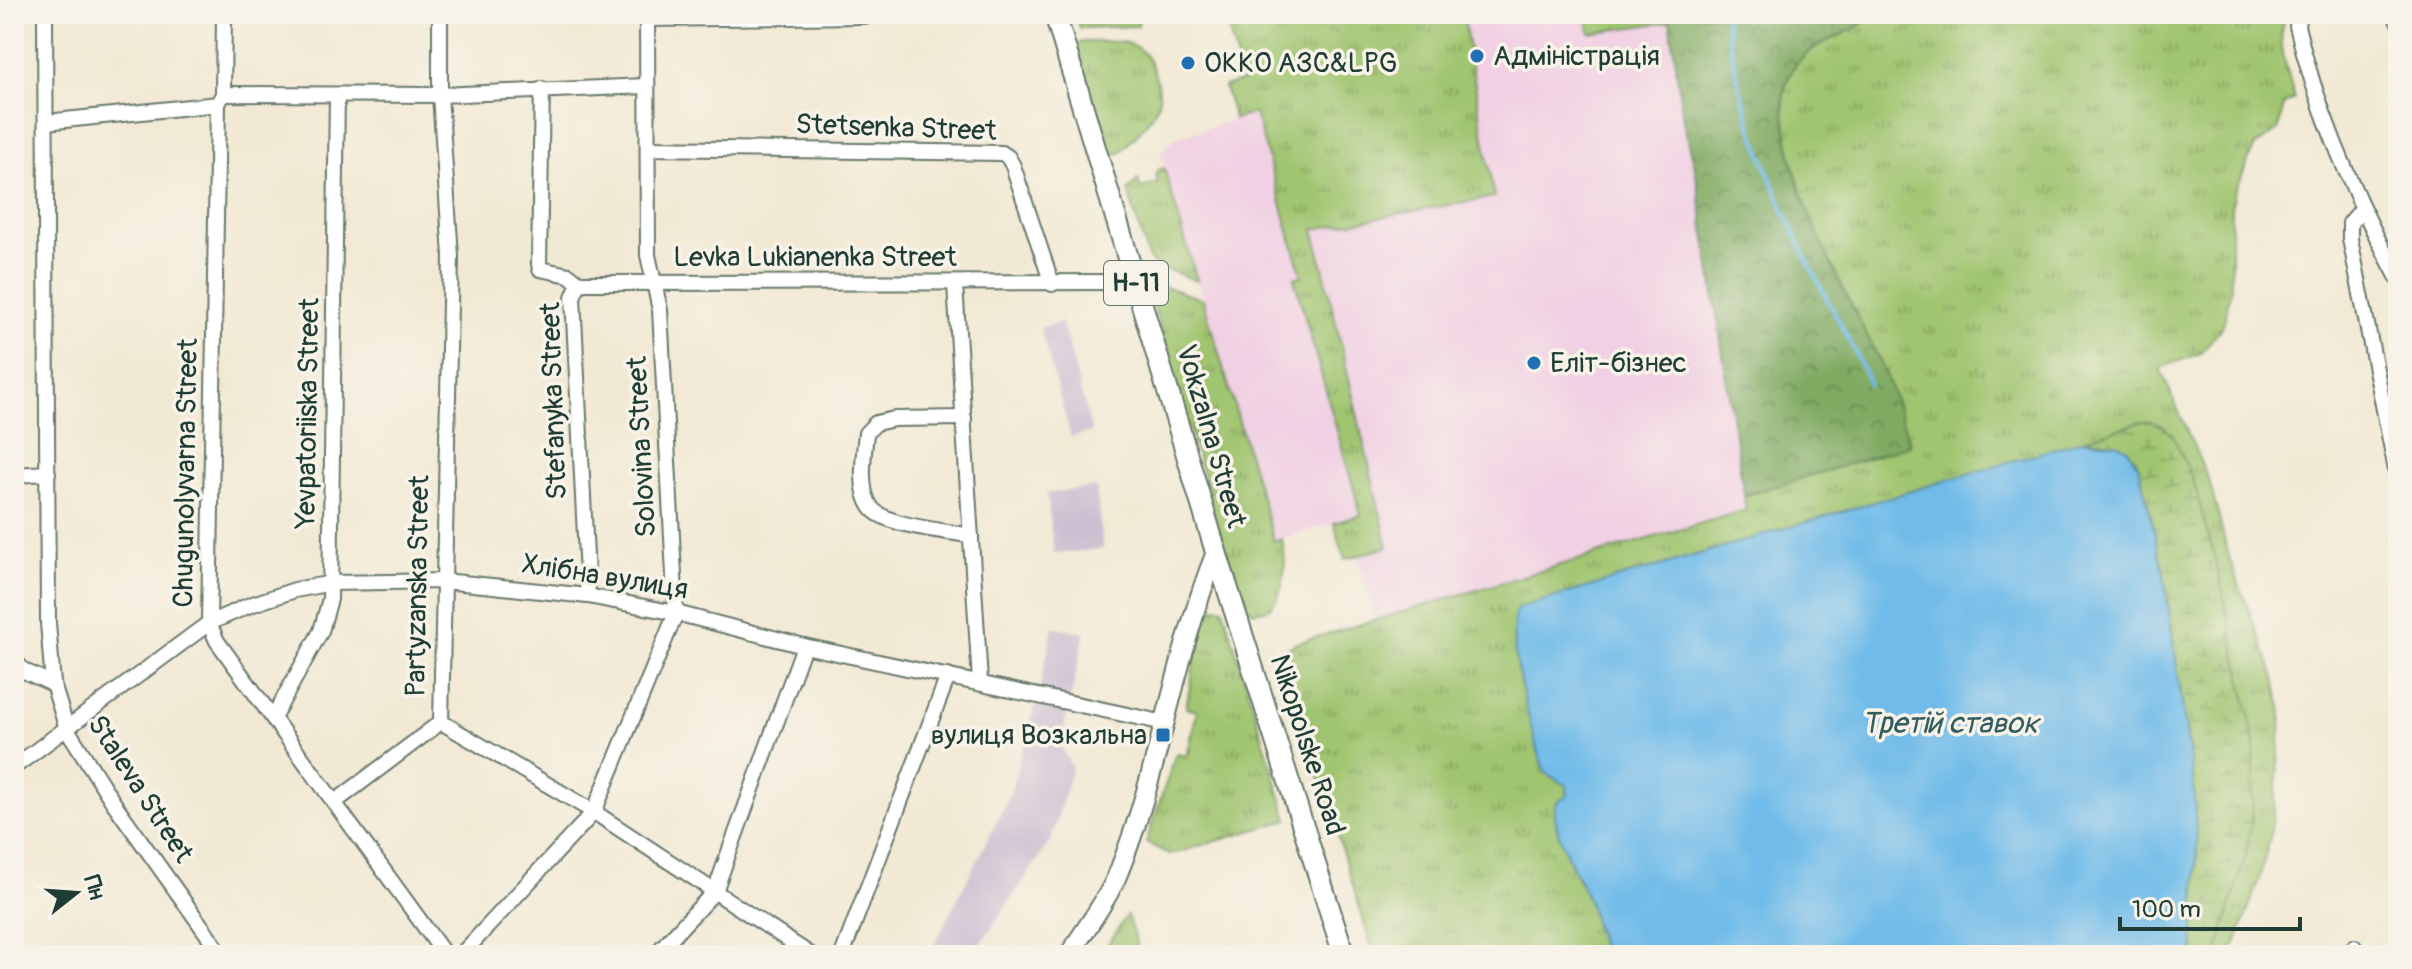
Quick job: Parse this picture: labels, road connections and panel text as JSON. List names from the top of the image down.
{
  "streets": {
    "main road": ["Н-11", "Vokzalna Street", "Nikopolske Road"],
    "street": [
      "Stetsenka Street",
      "Levka Lukianenka Street",
      "Stefanyka Street",
      "Yevpatoriiska Street",
      "Solovina Street",
      "Chugunolyvarna Street",
      "Хлібна вулиця",
      "Partyzanska Street",
      "Staleva Street"
    ]
  },
  "crossings": [
    ["Stetsenka Street", "Levka Lukianenka Street"],
    ["Stetsenka Street", "Solovina Street"],
    ["Levka Lukianenka Street", "Stefanyka Street"],
    ["Levka Lukianenka Street", "Vokzalna Street"],
    ["Levka Lukianenka Street", "Solovina Street"],
    ["Stefanyka Street", "Хлібна вулиця"],
    ["Yevpatoriiska Street", "Chugunolyvarna Street"],
    ["Yevpatoriiska Street", "Хлібна вулиця"],
    ["Vokzalna Street", "Хлібна вулиця"],
    ["Vokzalna Street", "Nikopolske Road"],
    ["Solovina Street", "Хлібна вулиця"],
    ["Solovina Street", "Partyzanska Street"],
    ["Chugunolyvarna Street", "Хлібна вулиця"],
    ["Хлібна вулиця", "Partyzanska Street"],
    ["Хлібна вулиця", "Staleva Street"]
  ],
  "water": ["Третій ставок"],
  "places": {
    "other": ["Адміністрація", "ОККО АЗС&LPG", "Еліт-бізнес"],
    "transit": ["вулиця Возкальна"]
  },
  "scale_bar": "100 m",
  "north": "right"
}
